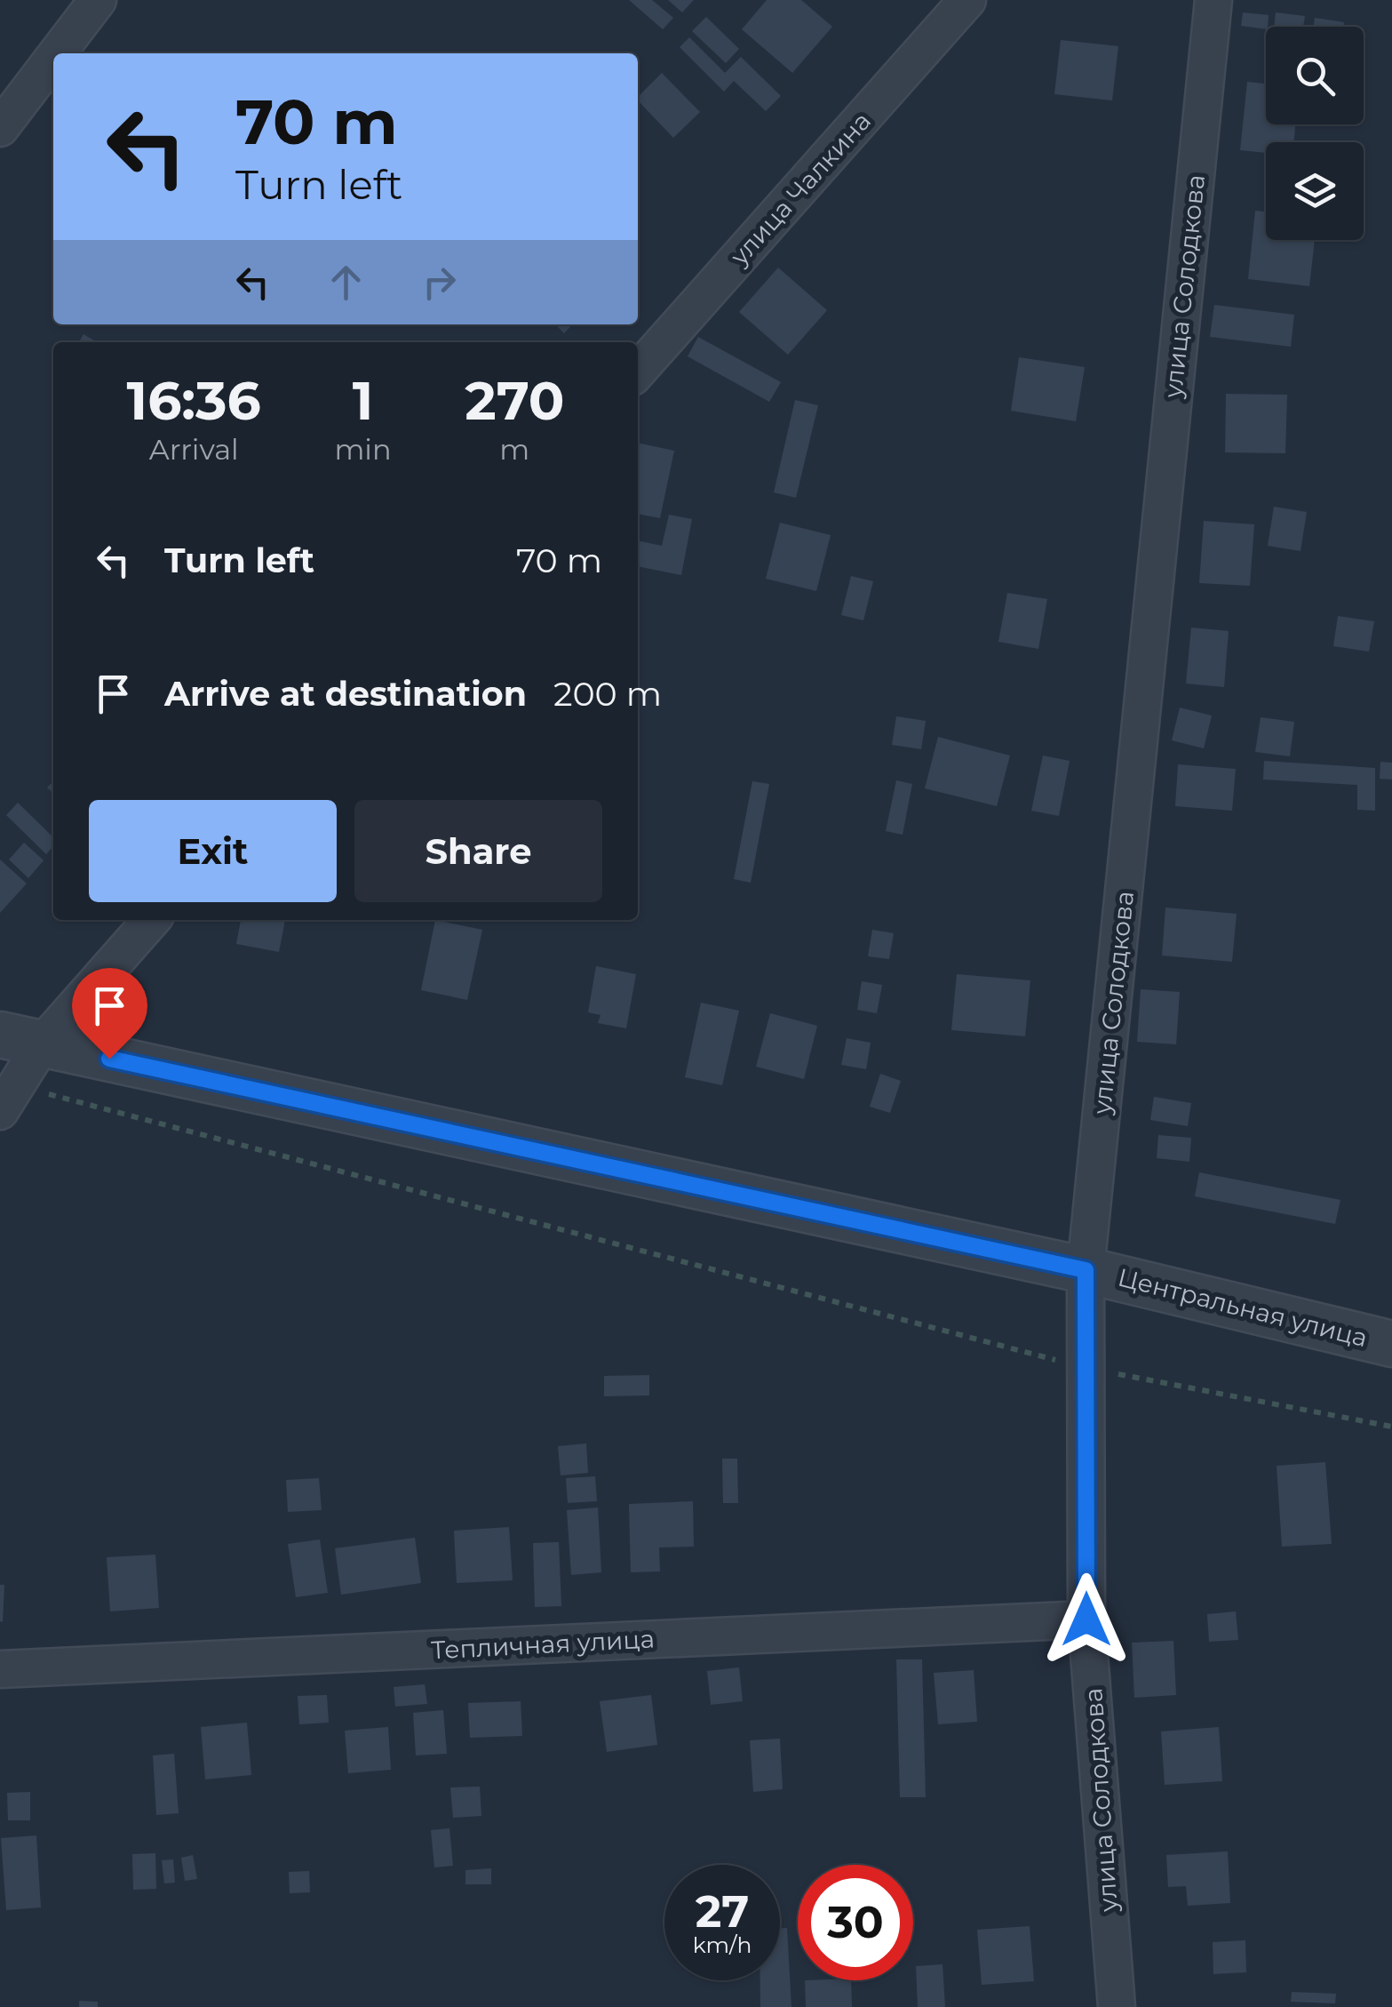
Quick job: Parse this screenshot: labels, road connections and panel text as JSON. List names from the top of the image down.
{
  "streets": {
    "street": [
      "улица Чалкина",
      "улица Солодкова",
      "Центральная улица",
      "Тепличная улица"
    ]
  },
  "crossings": [
    ["улица Солодкова", "Центральная улица"],
    ["улица Солодкова", "Тепличная улица"]
  ],
  "page": {
    "turn": ["70 m", "Turn left"],
    "eta": [
      "16:36",
      "Arrival",
      "1",
      "min",
      "270",
      "m"
    ],
    "list": [
      {
        "name": "Turn left",
        "value": "70 m"
      },
      {
        "name": "Arrive at destination",
        "value": "200 m"
      }
    ],
    "buttons": ["Exit", "Share"],
    "speed": "27 km/h",
    "limit": "30"
  }
}
